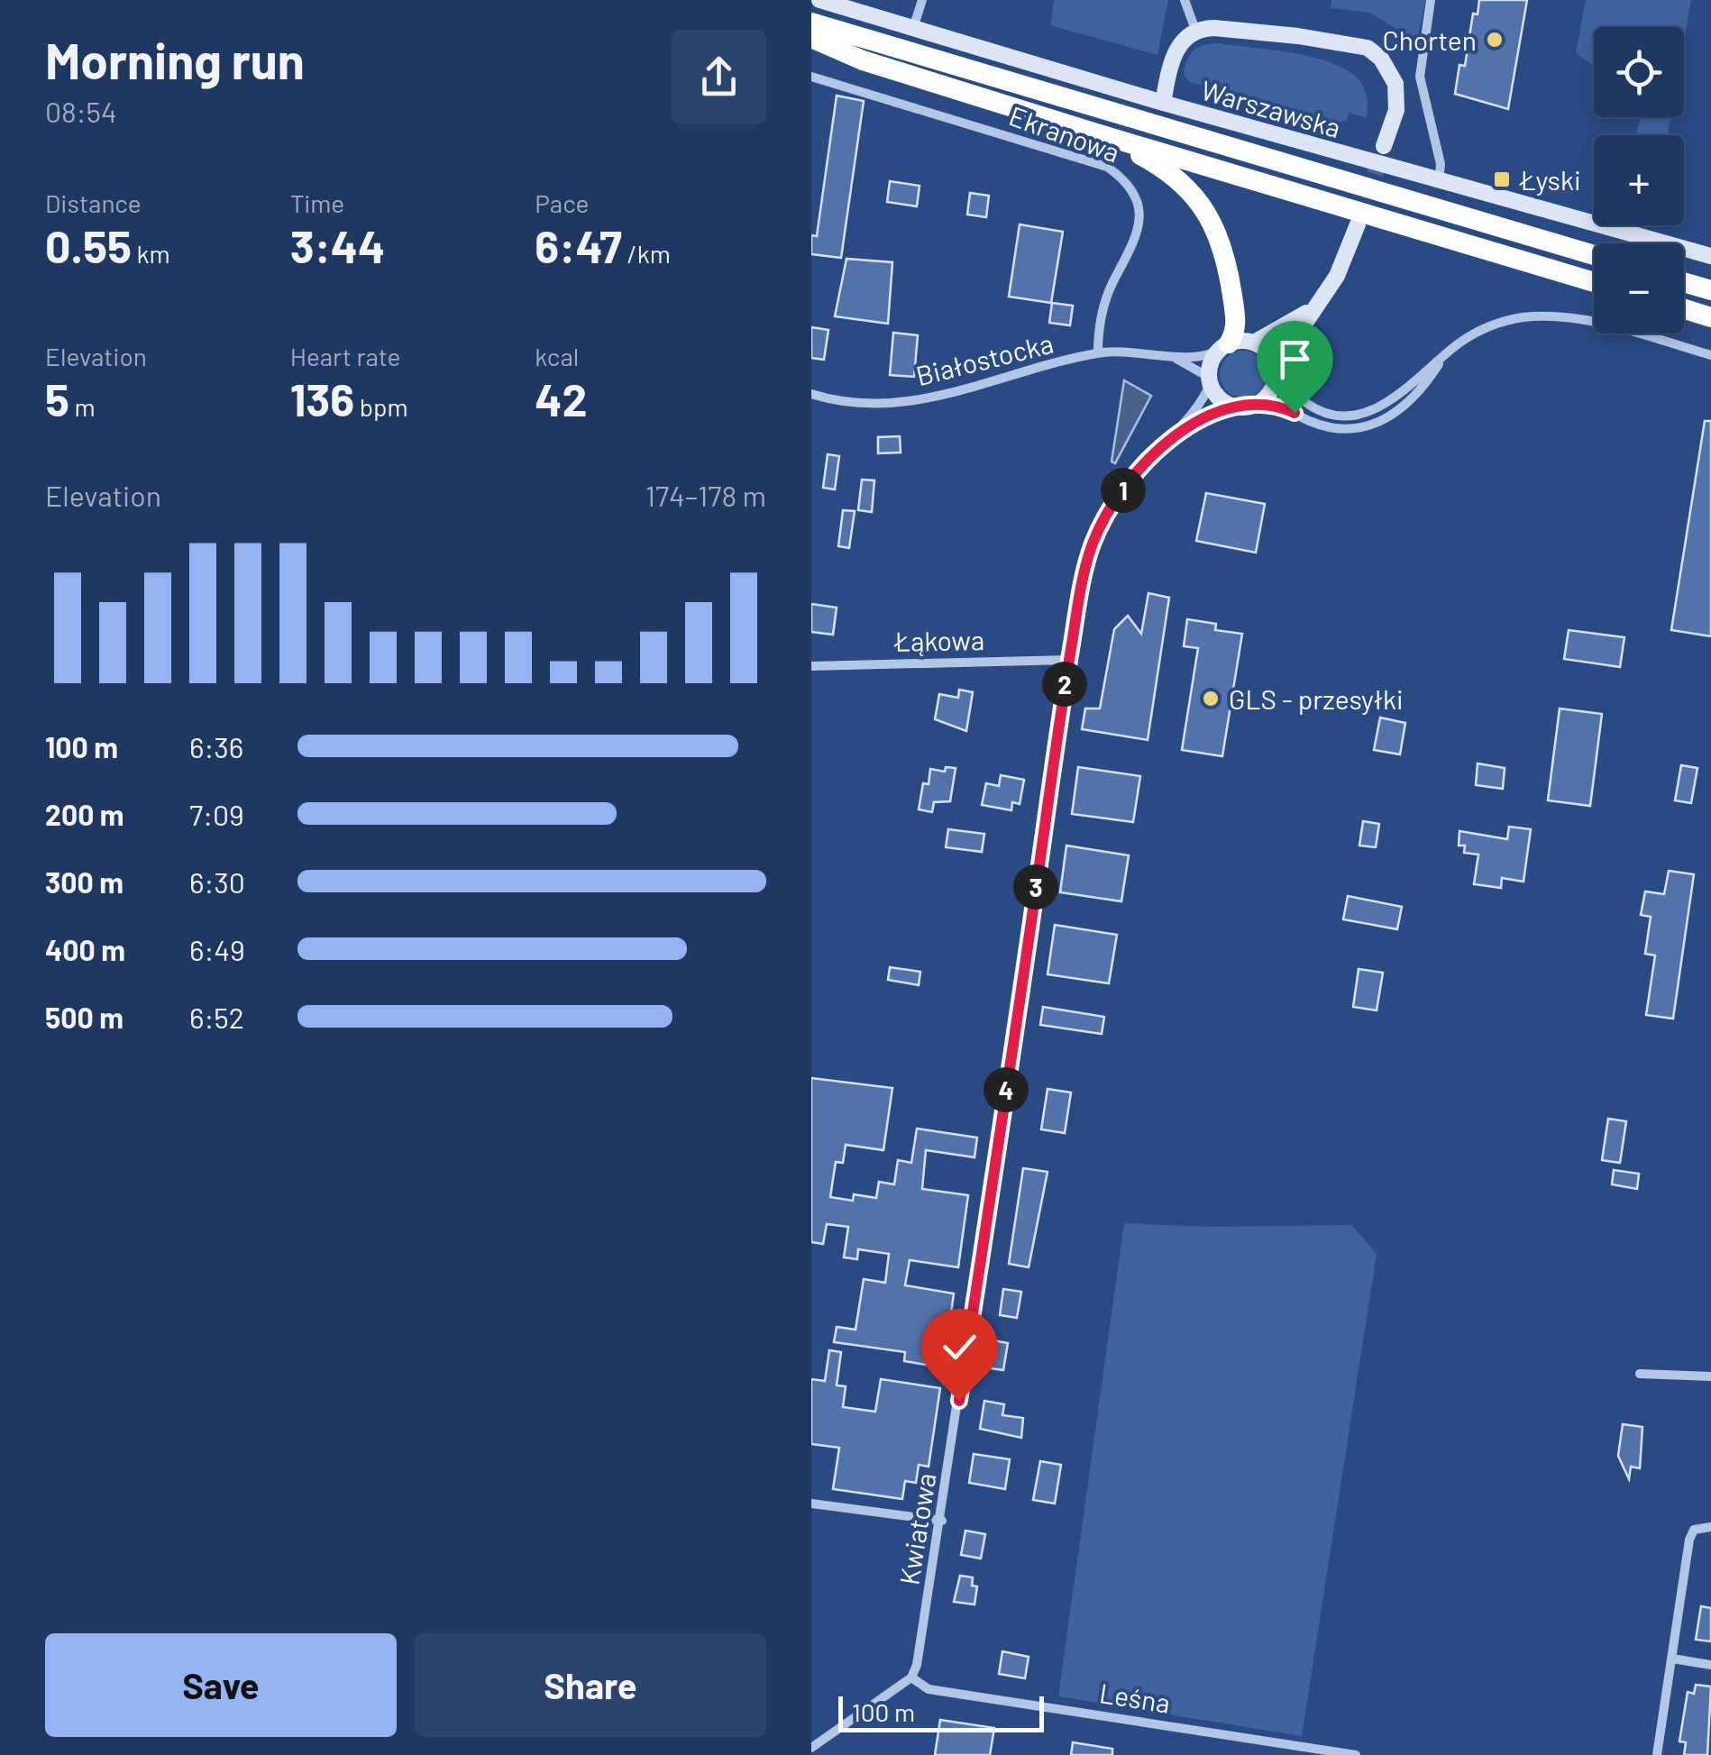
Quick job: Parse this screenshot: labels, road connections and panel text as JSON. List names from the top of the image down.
{
  "streets": {
    "street": [
      "Warszawska",
      "Ekranowa",
      "Białostocka",
      "Łąkowa",
      "Kwiatowa",
      "Leśna"
    ]
  },
  "crossings": [
    ["Ekranowa", "Białostocka"],
    ["Białostocka", "Kwiatowa"],
    ["Łąkowa", "Kwiatowa"],
    ["Kwiatowa", "Leśna"]
  ],
  "places": {
    "other": ["Chorten", "GLS - przesyłki"],
    "transit": ["Łyski"]
  },
  "scale_bar": "100 m",
  "page": {
    "heading": ["Morning run", "08:54"],
    "map_buttons": ["+", "−"],
    "stats": [
      ["Distance", "0.55 km"],
      ["Time", "3:44"],
      ["Pace", "6:47 /km"],
      ["Elevation", "5 m"],
      ["Heart rate", "136 bpm"],
      ["kcal", "42"]
    ],
    "chart": ["Elevation", "174–178 m"],
    "pins": [
      "1",
      "2",
      "3",
      "4"
    ],
    "list": [
      {
        "name": "100 m",
        "note": "6:36"
      },
      {
        "name": "200 m",
        "note": "7:09"
      },
      {
        "name": "300 m",
        "note": "6:30"
      },
      {
        "name": "400 m",
        "note": "6:49"
      },
      {
        "name": "500 m",
        "note": "6:52"
      }
    ],
    "buttons": ["Save", "Share"],
    "scale": "100 m"
  }
}
